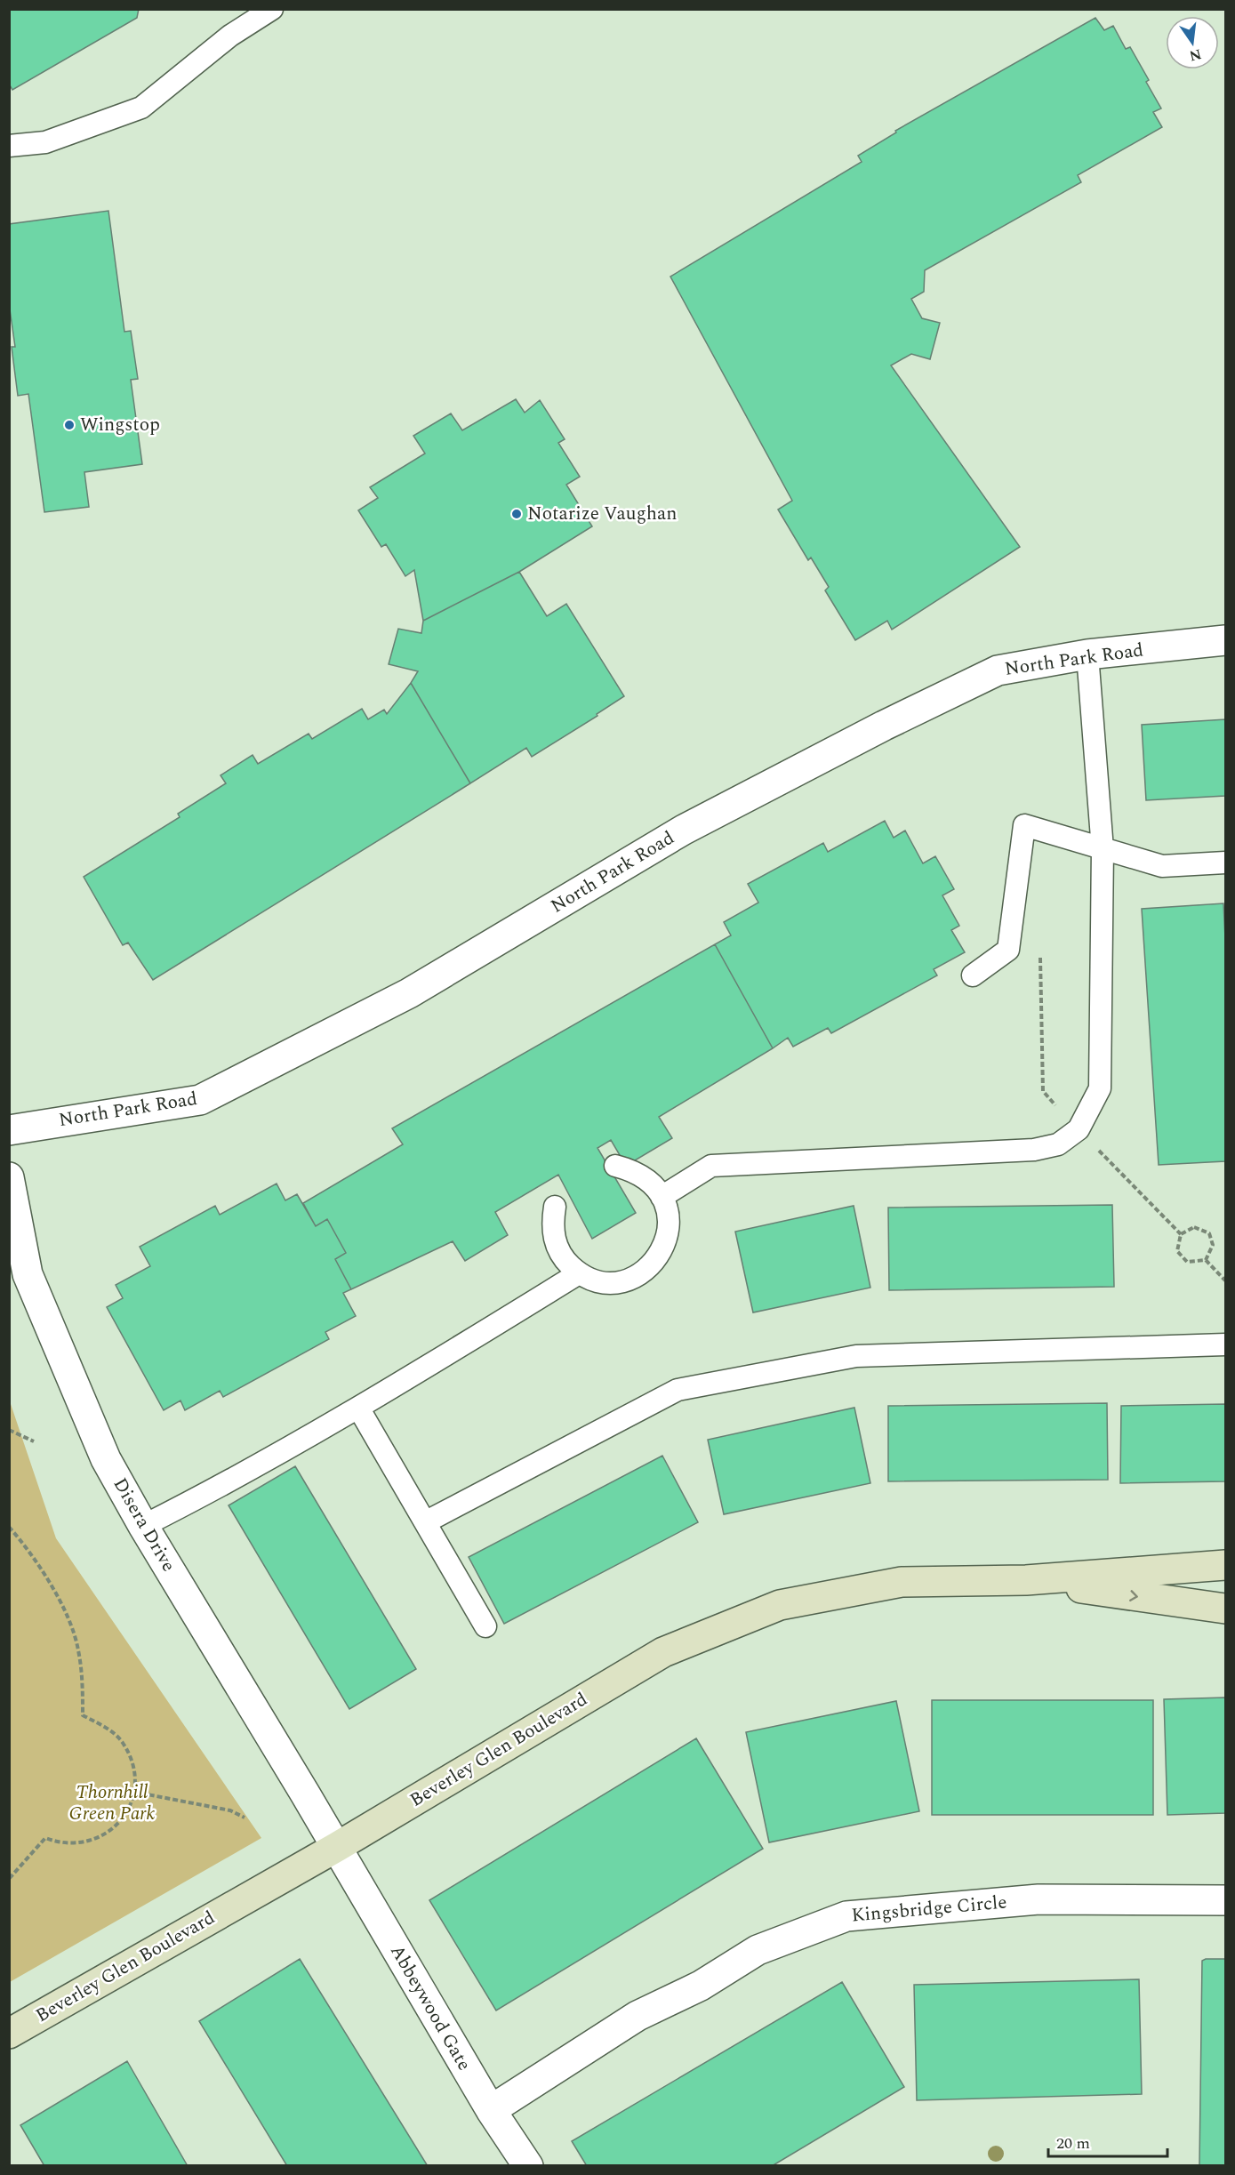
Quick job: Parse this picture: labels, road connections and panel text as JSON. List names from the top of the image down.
{
  "streets": {
    "street": [
      "North Park Road",
      "Disera Drive",
      "Beverley Glen Boulevard",
      "Kingsbridge Circle",
      "Abbeywood Gate"
    ]
  },
  "crossings": [
    ["Disera Drive", "Beverley Glen Boulevard"],
    ["Disera Drive", "Abbeywood Gate"],
    ["Beverley Glen Boulevard", "Abbeywood Gate"],
    ["Kingsbridge Circle", "Abbeywood Gate"]
  ],
  "parks": ["Thornhill Green Park"],
  "places": ["Wingstop", "Notarize Vaughan"],
  "scale_bar": "20 m",
  "north": "bottom"
}
